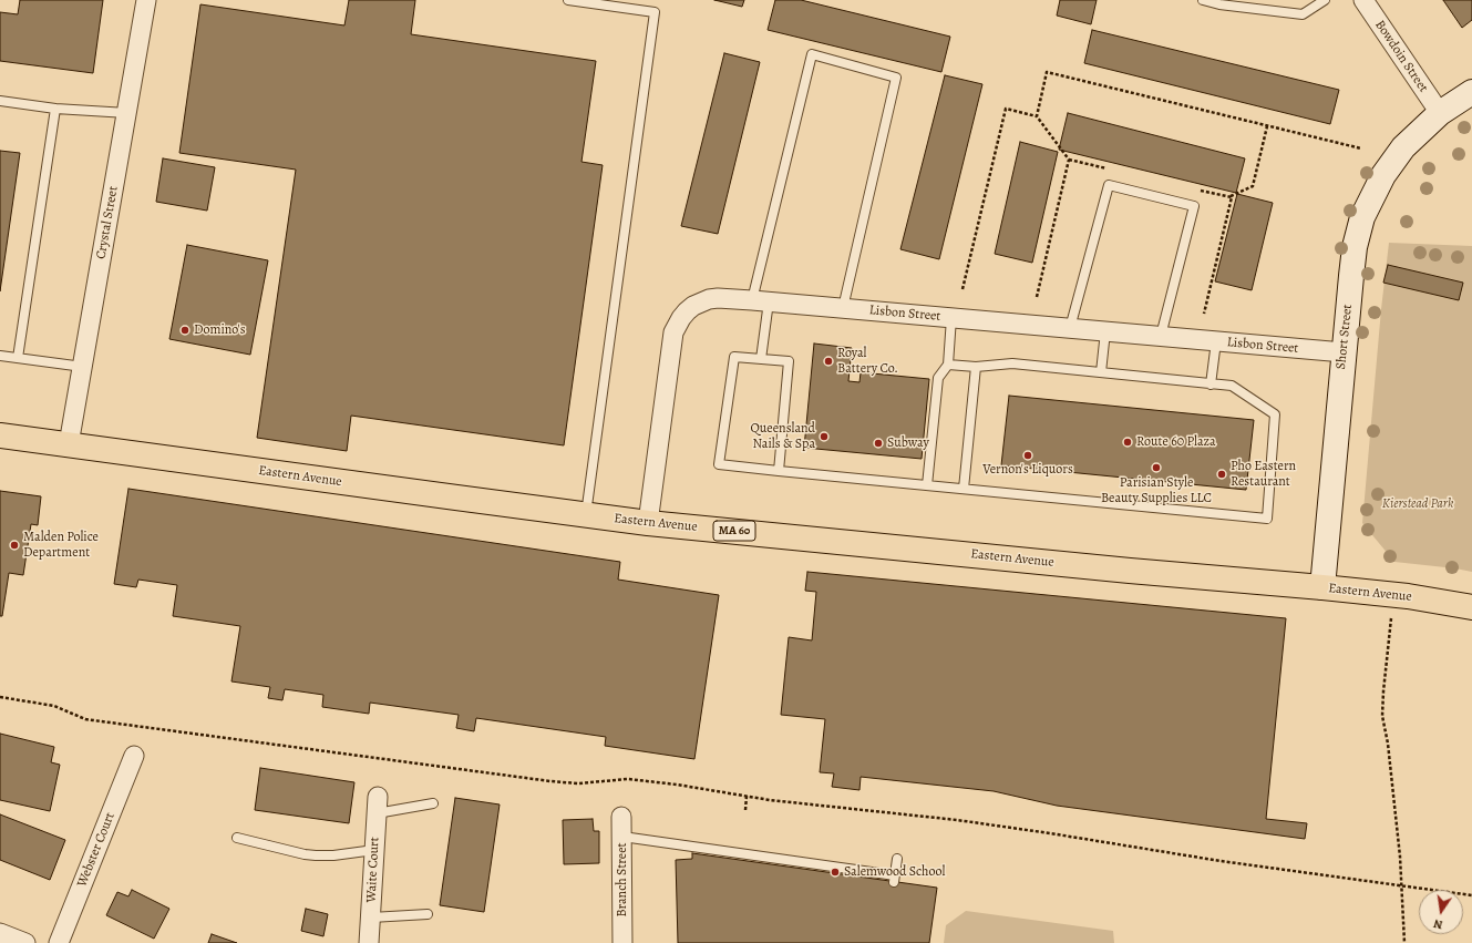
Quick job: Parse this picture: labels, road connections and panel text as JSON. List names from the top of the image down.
{
  "streets": {
    "main road": ["Short Street", "Eastern Avenue", "MA 60"],
    "street": [
      "Bowdoin Street",
      "Crystal Street",
      "Lisbon Street",
      "Webster Court",
      "Waite Court",
      "Branch Street"
    ]
  },
  "crossings": [
    ["Bowdoin Street", "Short Street"],
    ["Crystal Street", "Eastern Avenue"],
    ["Lisbon Street", "Short Street"],
    ["Lisbon Street", "Eastern Avenue"],
    ["Short Street", "Eastern Avenue"]
  ],
  "parks": ["Kierstead Park"],
  "places": [
    "Domino's",
    "Royal Battery Co.",
    "Queensland Nails & Spa",
    "Route 60 Plaza",
    "Subway",
    "Vernon's Liquors",
    "Parisian Style Beauty Supplies LLC",
    "Pho Eastern Restaurant",
    "Malden Police Department",
    "Salemwood School"
  ],
  "north": "bottom"
}
